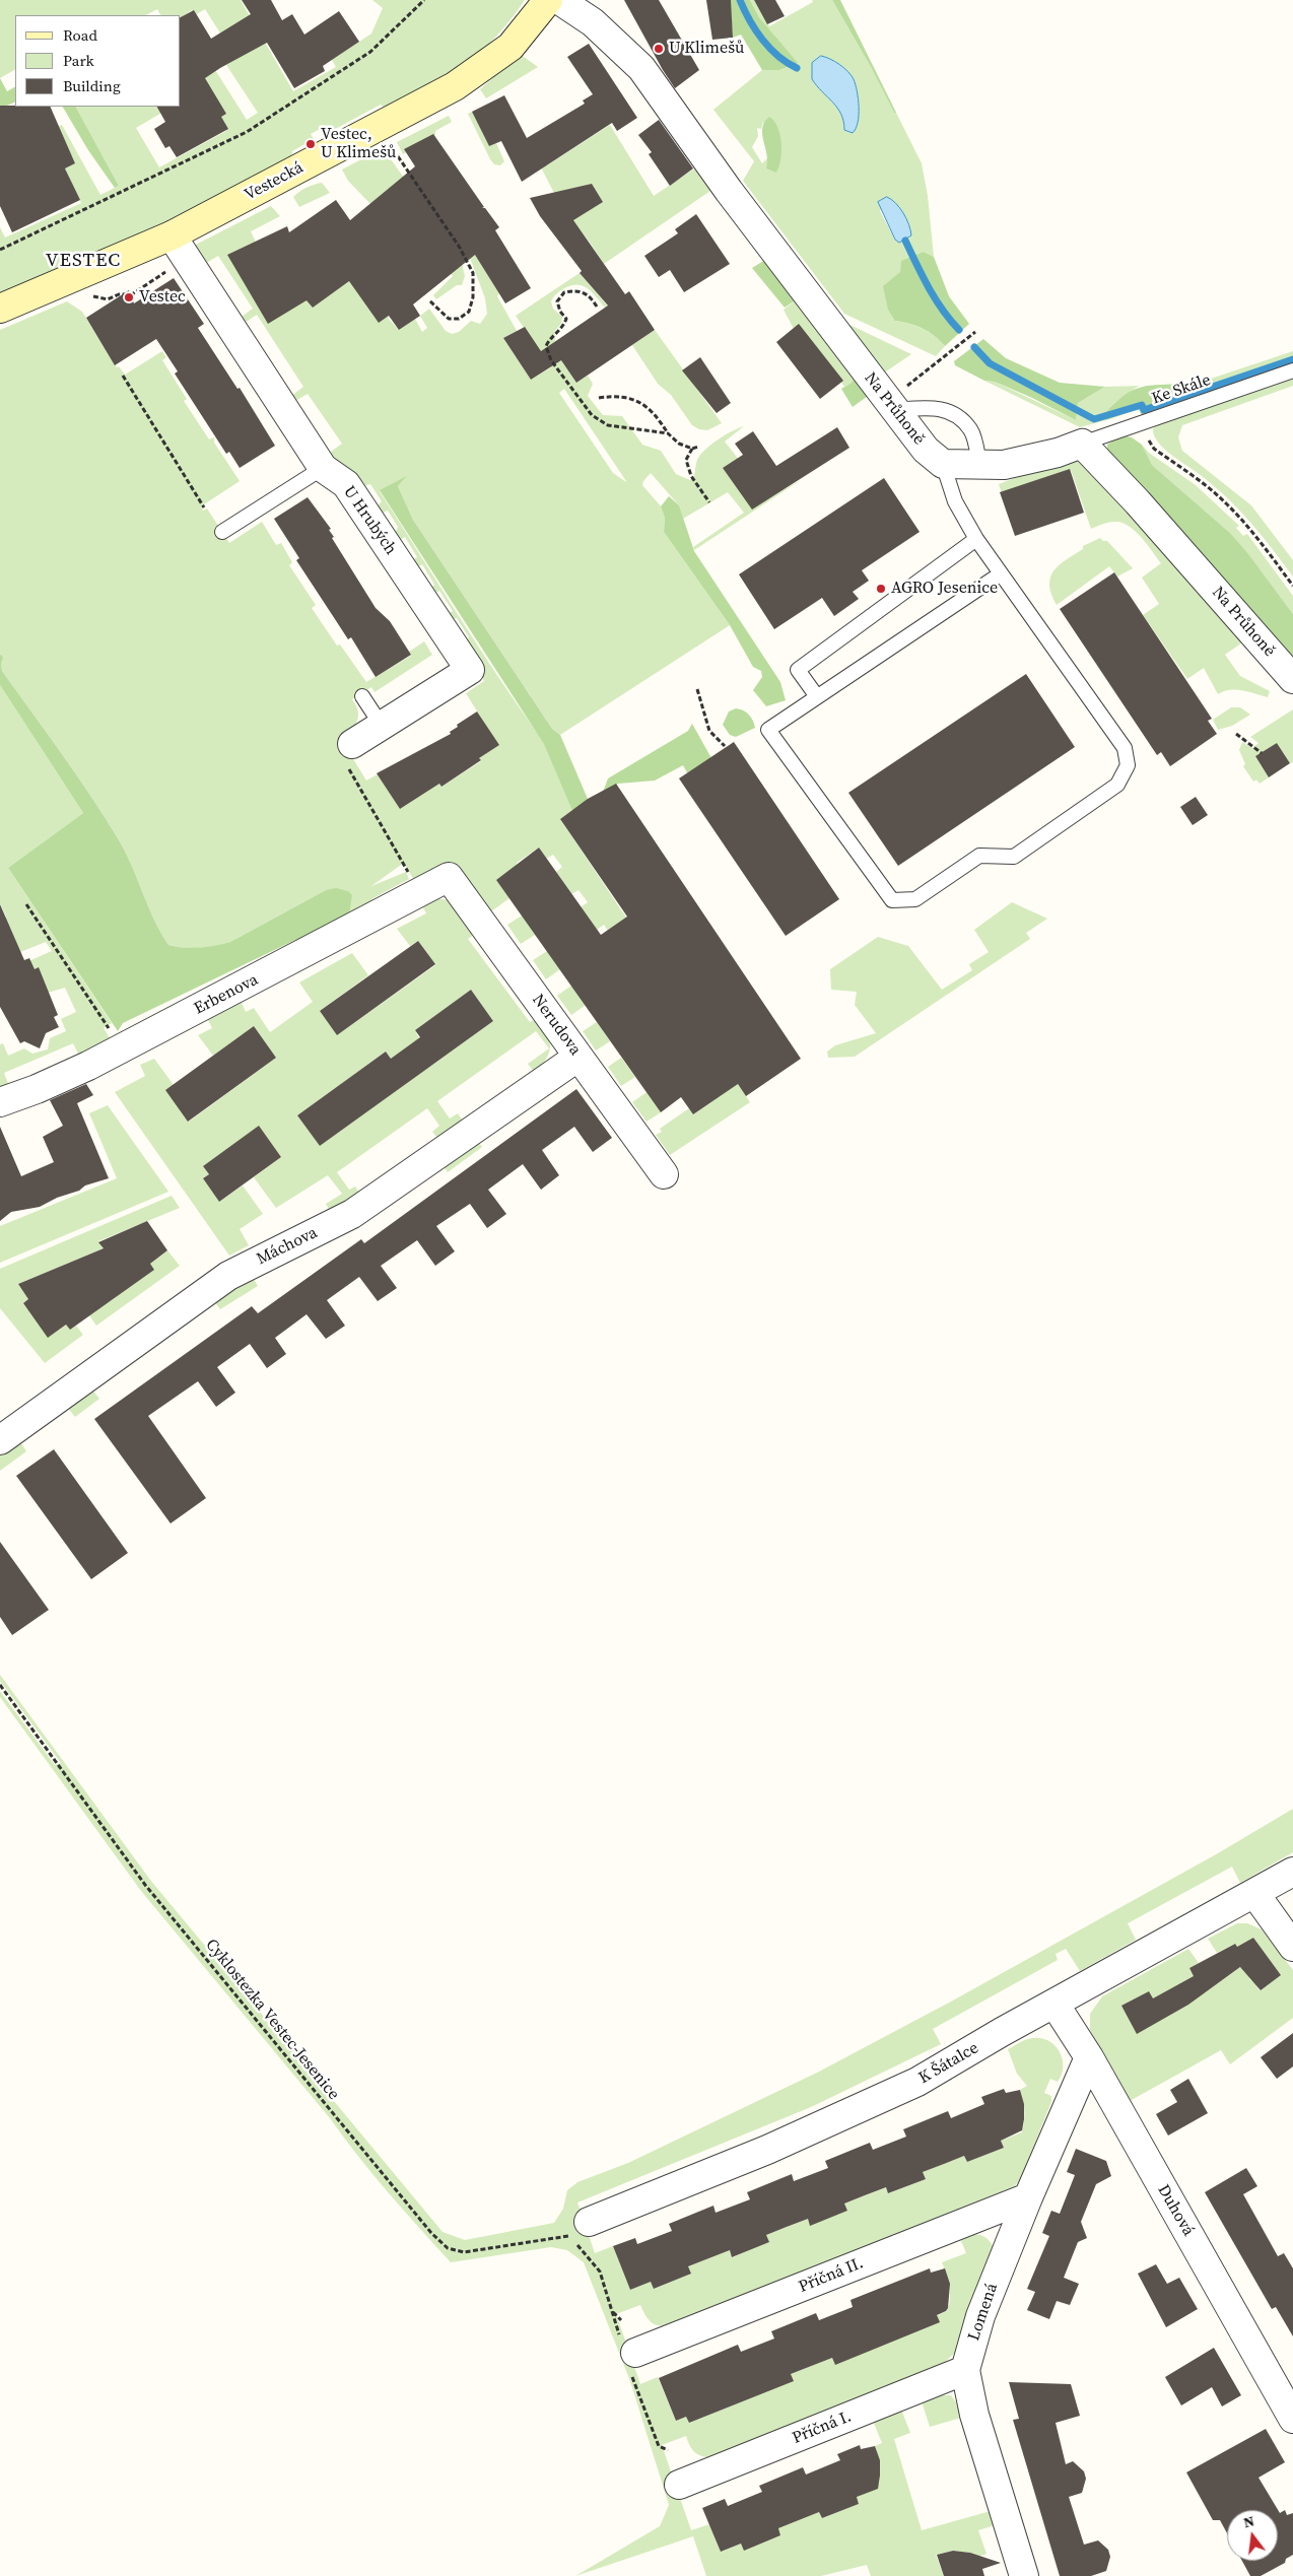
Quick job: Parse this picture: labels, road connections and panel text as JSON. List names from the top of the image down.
{
  "streets": {
    "street": [
      "Vestecká",
      "Na Průhoně",
      "U Hrubých",
      "Erbenova",
      "Nerudova",
      "Máchova",
      "K Šátalce",
      "Duhová",
      "Příčná II.",
      "Lomená",
      "Příčná I."
    ],
    "lane": ["Ke Skále"],
    "path": ["Cyklostezka Vestec-Jesenice"]
  },
  "crossings": [
    ["Vestecká", "U Hrubých"],
    ["Ke Skále", "Na Průhoně"],
    ["Erbenova", "Nerudova"],
    ["Nerudova", "Máchova"],
    ["Cyklostezka Vestec-Jesenice", "K Šátalce"],
    ["K Šátalce", "Duhová"],
    ["Duhová", "Lomená"],
    ["Příčná II.", "Lomená"],
    ["Lomená", "Příčná I."]
  ],
  "districts": ["VESTEC"],
  "places": [
    "U Klimešů",
    "Vestec, U Klimešů",
    "Vestec",
    "AGRO Jesenice"
  ],
  "legend": ["Road", "Park", "Building"],
  "north": "top"
}
